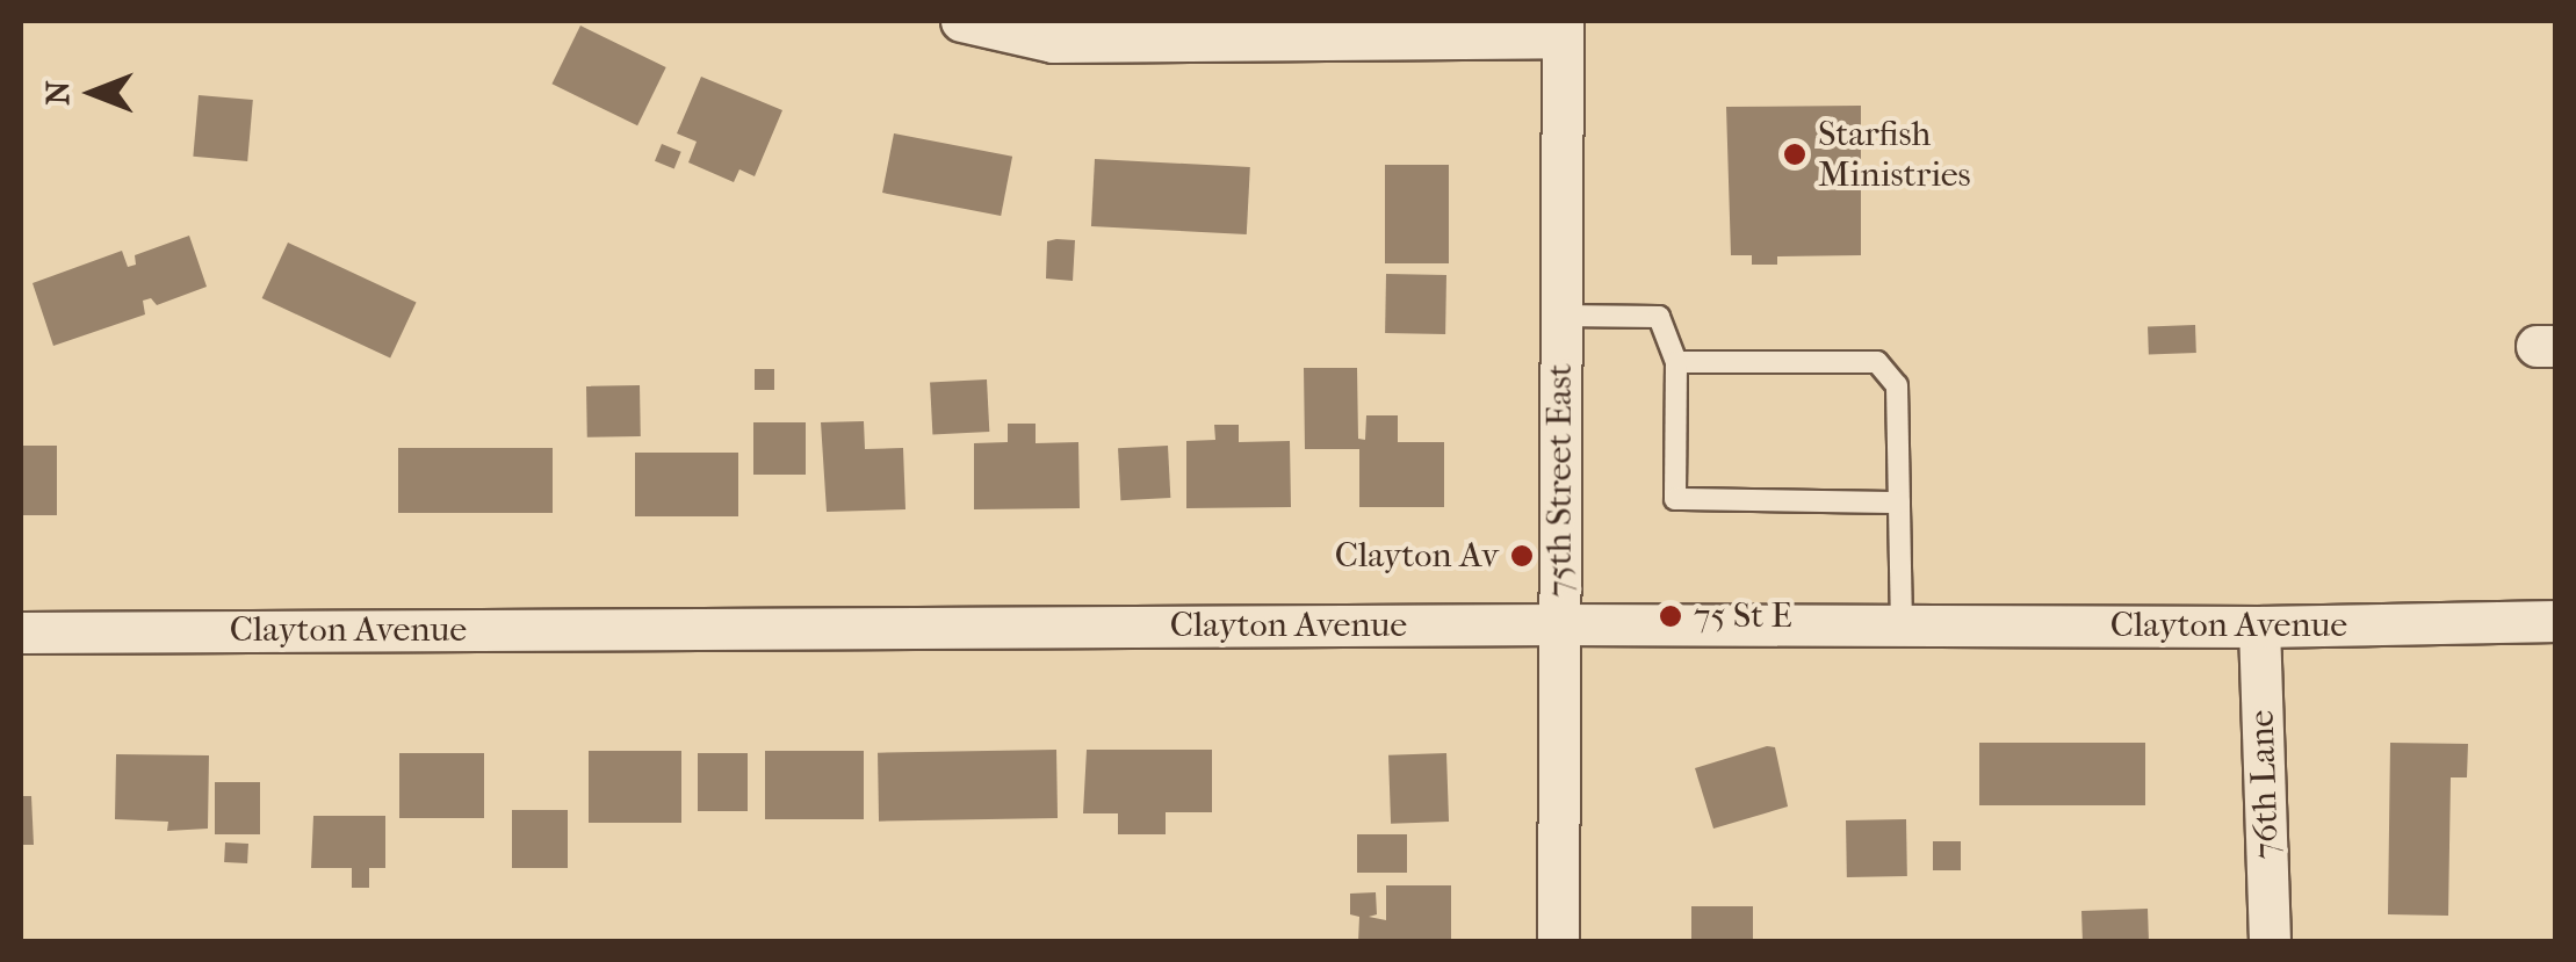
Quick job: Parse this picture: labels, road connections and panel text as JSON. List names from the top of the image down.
{
  "streets": {
    "street": ["75th Street East", "Clayton Avenue", "76th Lane"]
  },
  "crossings": [
    ["75th Street East", "Clayton Avenue"],
    ["Clayton Avenue", "76th Lane"]
  ],
  "places": ["Starfish Ministries", "Clayton Av", "75 St E"],
  "north": "left"
}
